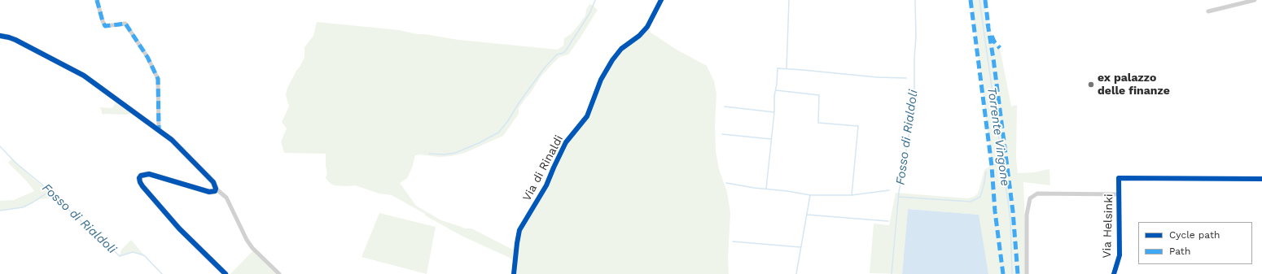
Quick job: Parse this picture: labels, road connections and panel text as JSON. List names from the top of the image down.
{
  "streets": {
    "street": ["Via di Rinaldi", "Via Helsinki"]
  },
  "water": ["Torrente Vingone", "Fosso di Rialdoli"],
  "places": ["ex palazzo delle finanze"],
  "legend": ["Cycle path", "Path"]
}
